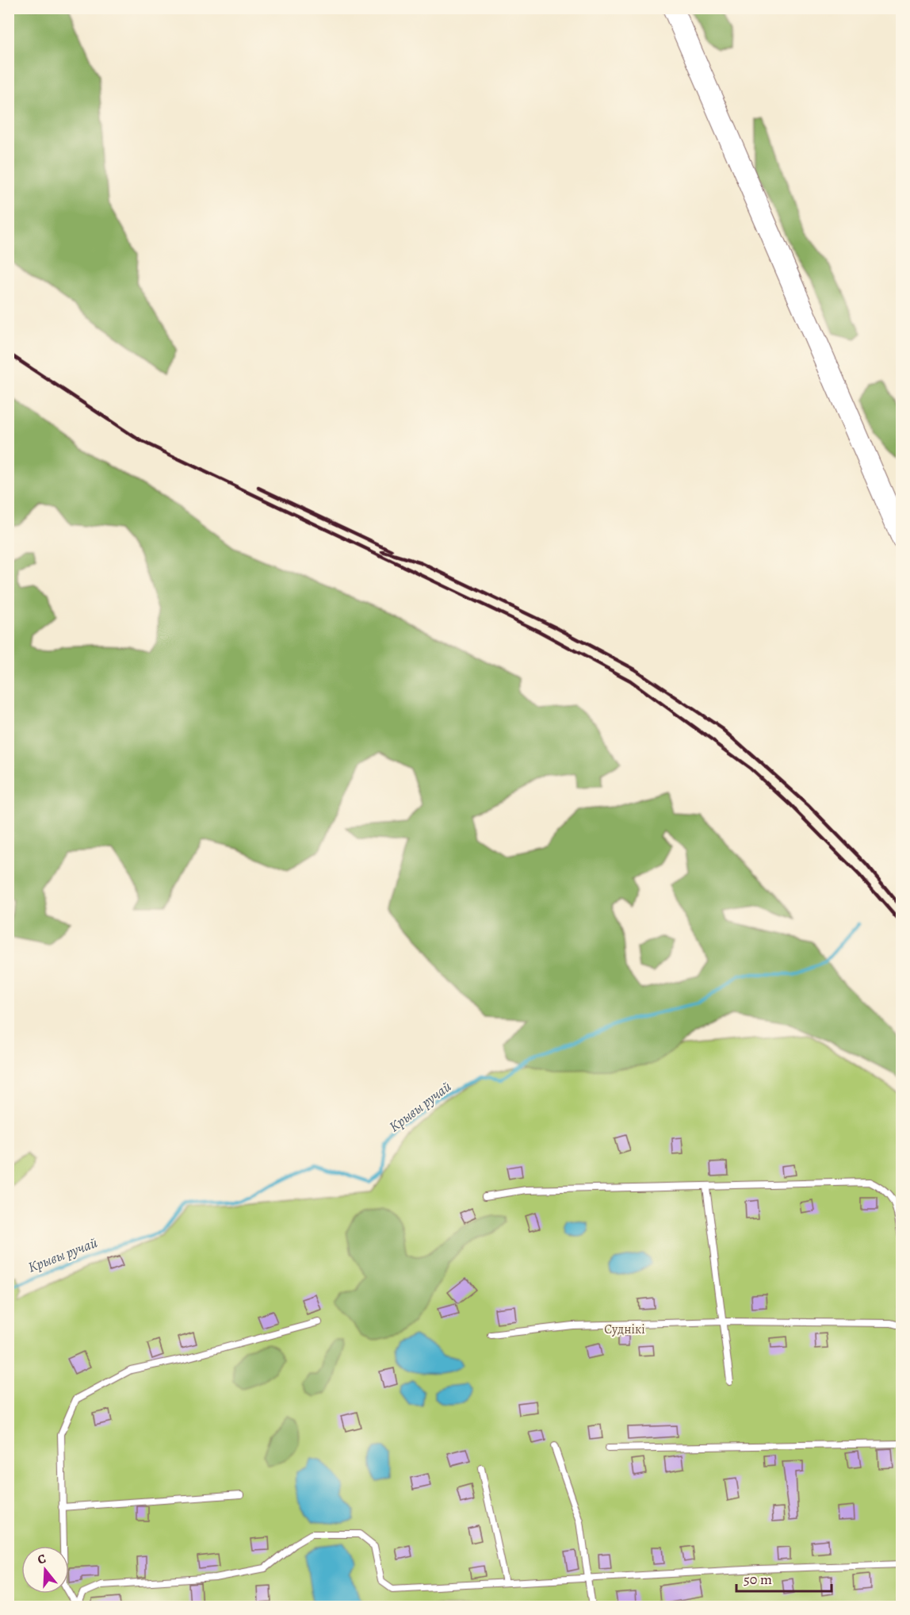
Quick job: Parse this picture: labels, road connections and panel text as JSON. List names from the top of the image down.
{
  "water": ["Крывы ручай"],
  "parks": ["Суднікі"],
  "scale_bar": "50 m",
  "north": "top"
}
